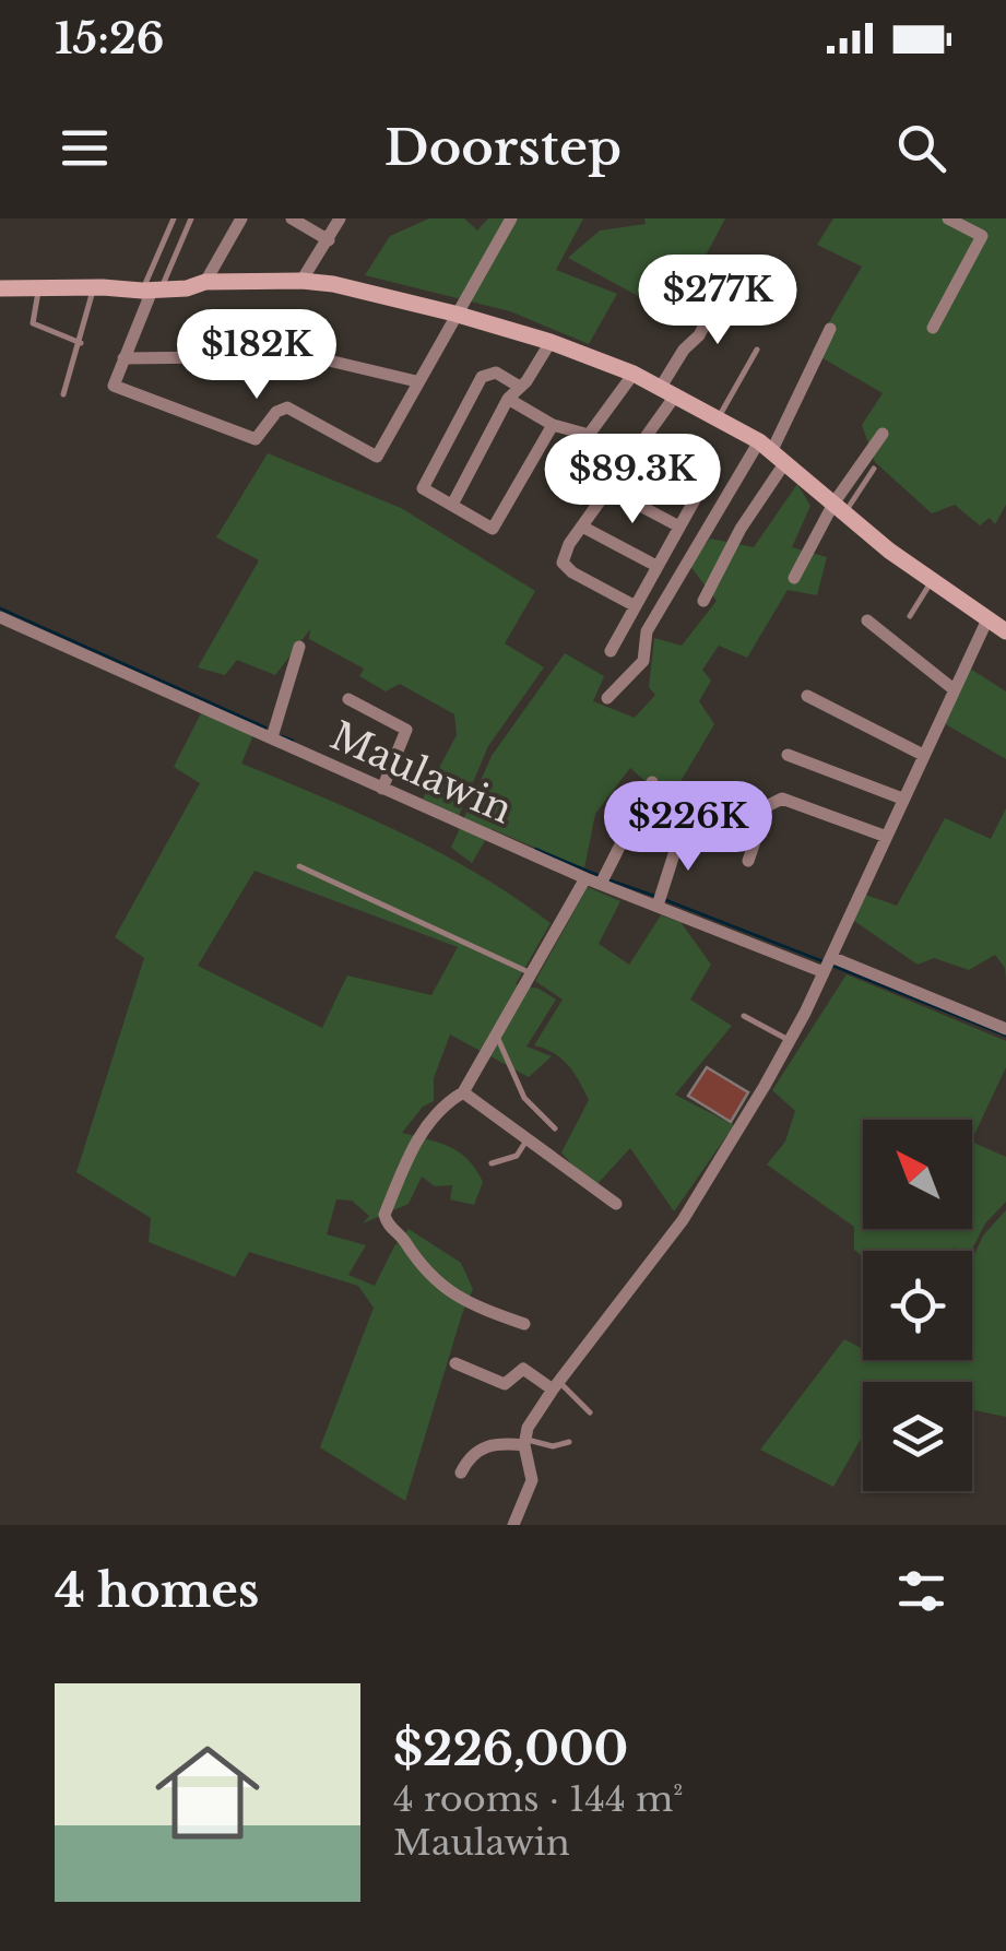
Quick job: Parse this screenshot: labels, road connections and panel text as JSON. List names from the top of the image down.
{
  "streets": {
    "street": ["Maulawin"]
  },
  "north": "top left",
  "page": {
    "status": "15:26",
    "header": "Doorstep",
    "price": [
      "$277K",
      "$182K",
      "$89.3K",
      "$226K"
    ],
    "heading": "4 homes",
    "list": [
      {
        "name": "$226,000",
        "note": "4 rooms · 144 m² · Maulawin"
      }
    ]
  }
}
